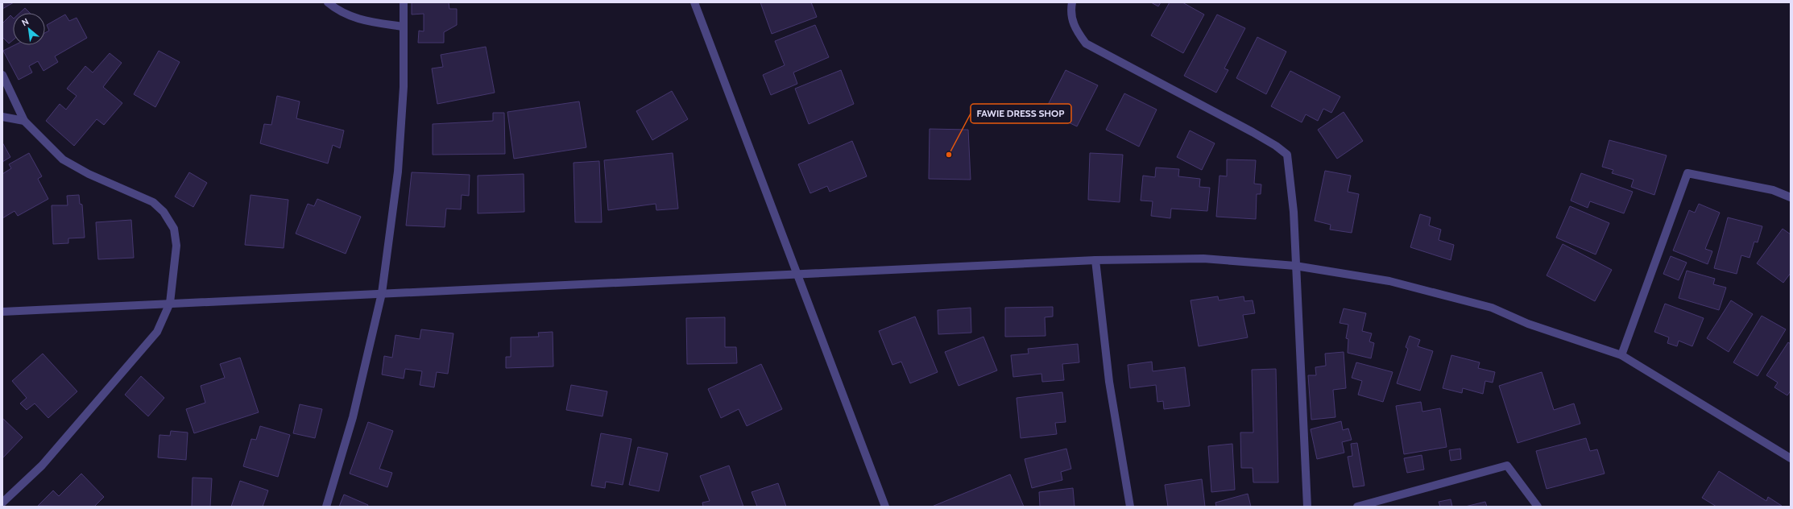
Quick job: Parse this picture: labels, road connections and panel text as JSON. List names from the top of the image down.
{
  "places": ["FAWIE DRESS SHOP"],
  "north": "top left"
}
